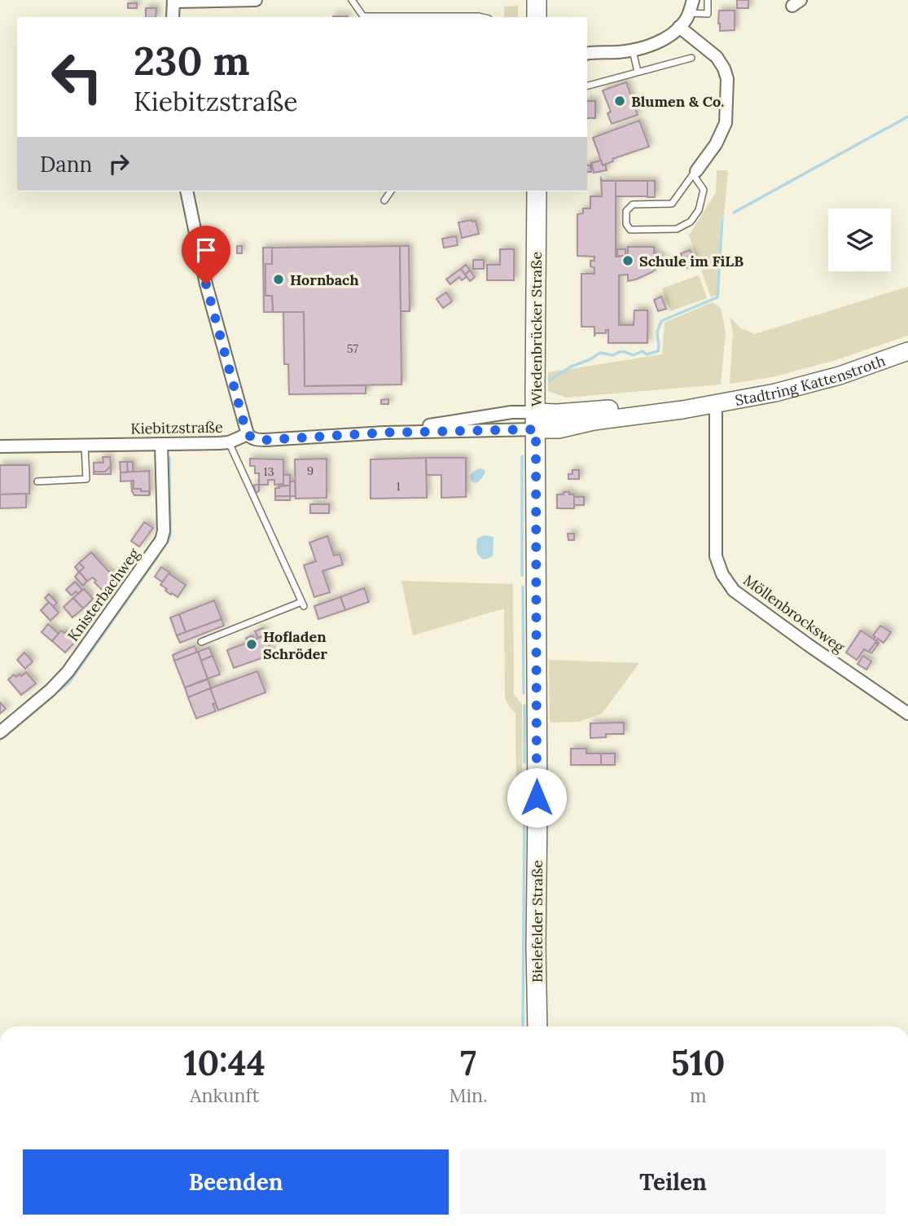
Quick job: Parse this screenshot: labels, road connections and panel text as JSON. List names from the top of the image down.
{
  "streets": {
    "main road": ["Wiedenbrücker Straße", "Stadtring Kattenstroth", "Bielefelder Straße"],
    "street": ["Kiebitzstraße", "Knisterbachweg", "Möllenbrocksweg"]
  },
  "crossings": [
    ["Wiedenbrücker Straße", "Stadtring Kattenstroth"],
    ["Wiedenbrücker Straße", "Bielefelder Straße"],
    ["Stadtring Kattenstroth", "Möllenbrocksweg"],
    ["Kiebitzstraße", "Knisterbachweg"]
  ],
  "places": [
    "Blumen & Co.",
    "Schule im FiLB",
    "Hornbach",
    "Hofladen Schröder"
  ],
  "house_numbers": [
    "57",
    "9",
    "13",
    "1"
  ],
  "page": {
    "turn": ["230 m", "Kiebitzstraße"],
    "then": "Dann",
    "eta": [
      "10:44",
      "Ankunft",
      "7",
      "Min.",
      "510",
      "m"
    ],
    "buttons": ["Beenden", "Teilen"]
  }
}
